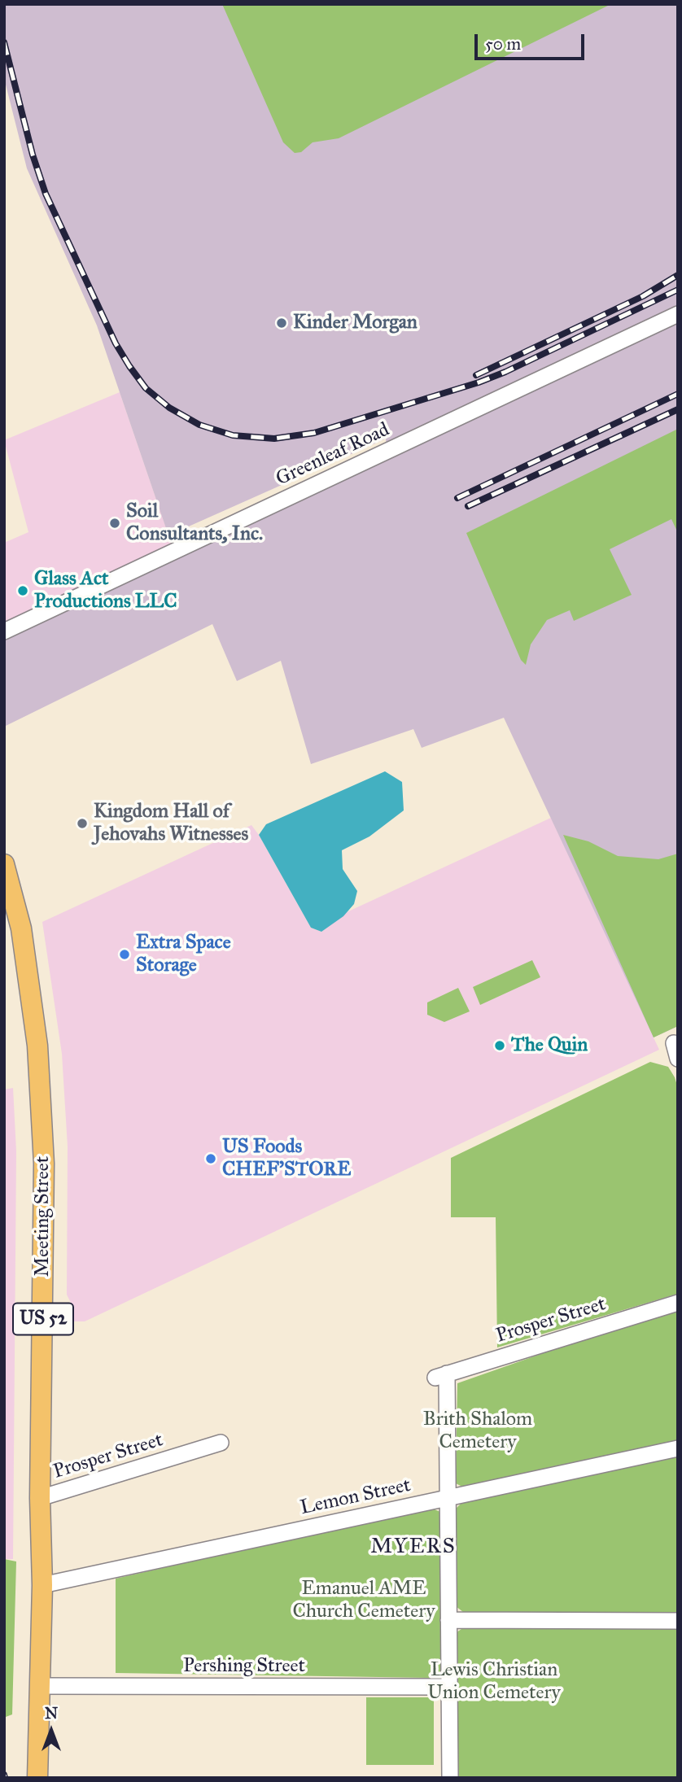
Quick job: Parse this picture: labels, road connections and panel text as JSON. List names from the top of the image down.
{
  "streets": {
    "main road": ["Meeting Street", "US 52"],
    "street": [
      "Greenleaf Road",
      "Prosper Street",
      "Lemon Street",
      "Pershing Street"
    ]
  },
  "crossings": [
    ["Meeting Street", "Prosper Street"],
    ["Meeting Street", "Lemon Street"],
    ["Meeting Street", "Pershing Street"],
    ["Prosper Street", "Lemon Street"]
  ],
  "districts": ["MYERS"],
  "parks": ["Brith Shalom Cemetery", "Emanuel AME Church Cemetery", "Lewis Christian Union Cemetery"],
  "places": [
    "Kinder Morgan",
    "Soil Consultants, Inc.",
    "Glass Act Productions LLC",
    "Kingdom Hall of Jehovahs Witnesses",
    "Extra Space Storage",
    "The Quin",
    "US Foods CHEF'STORE"
  ],
  "scale_bar": "50 m",
  "north": "top"
}
